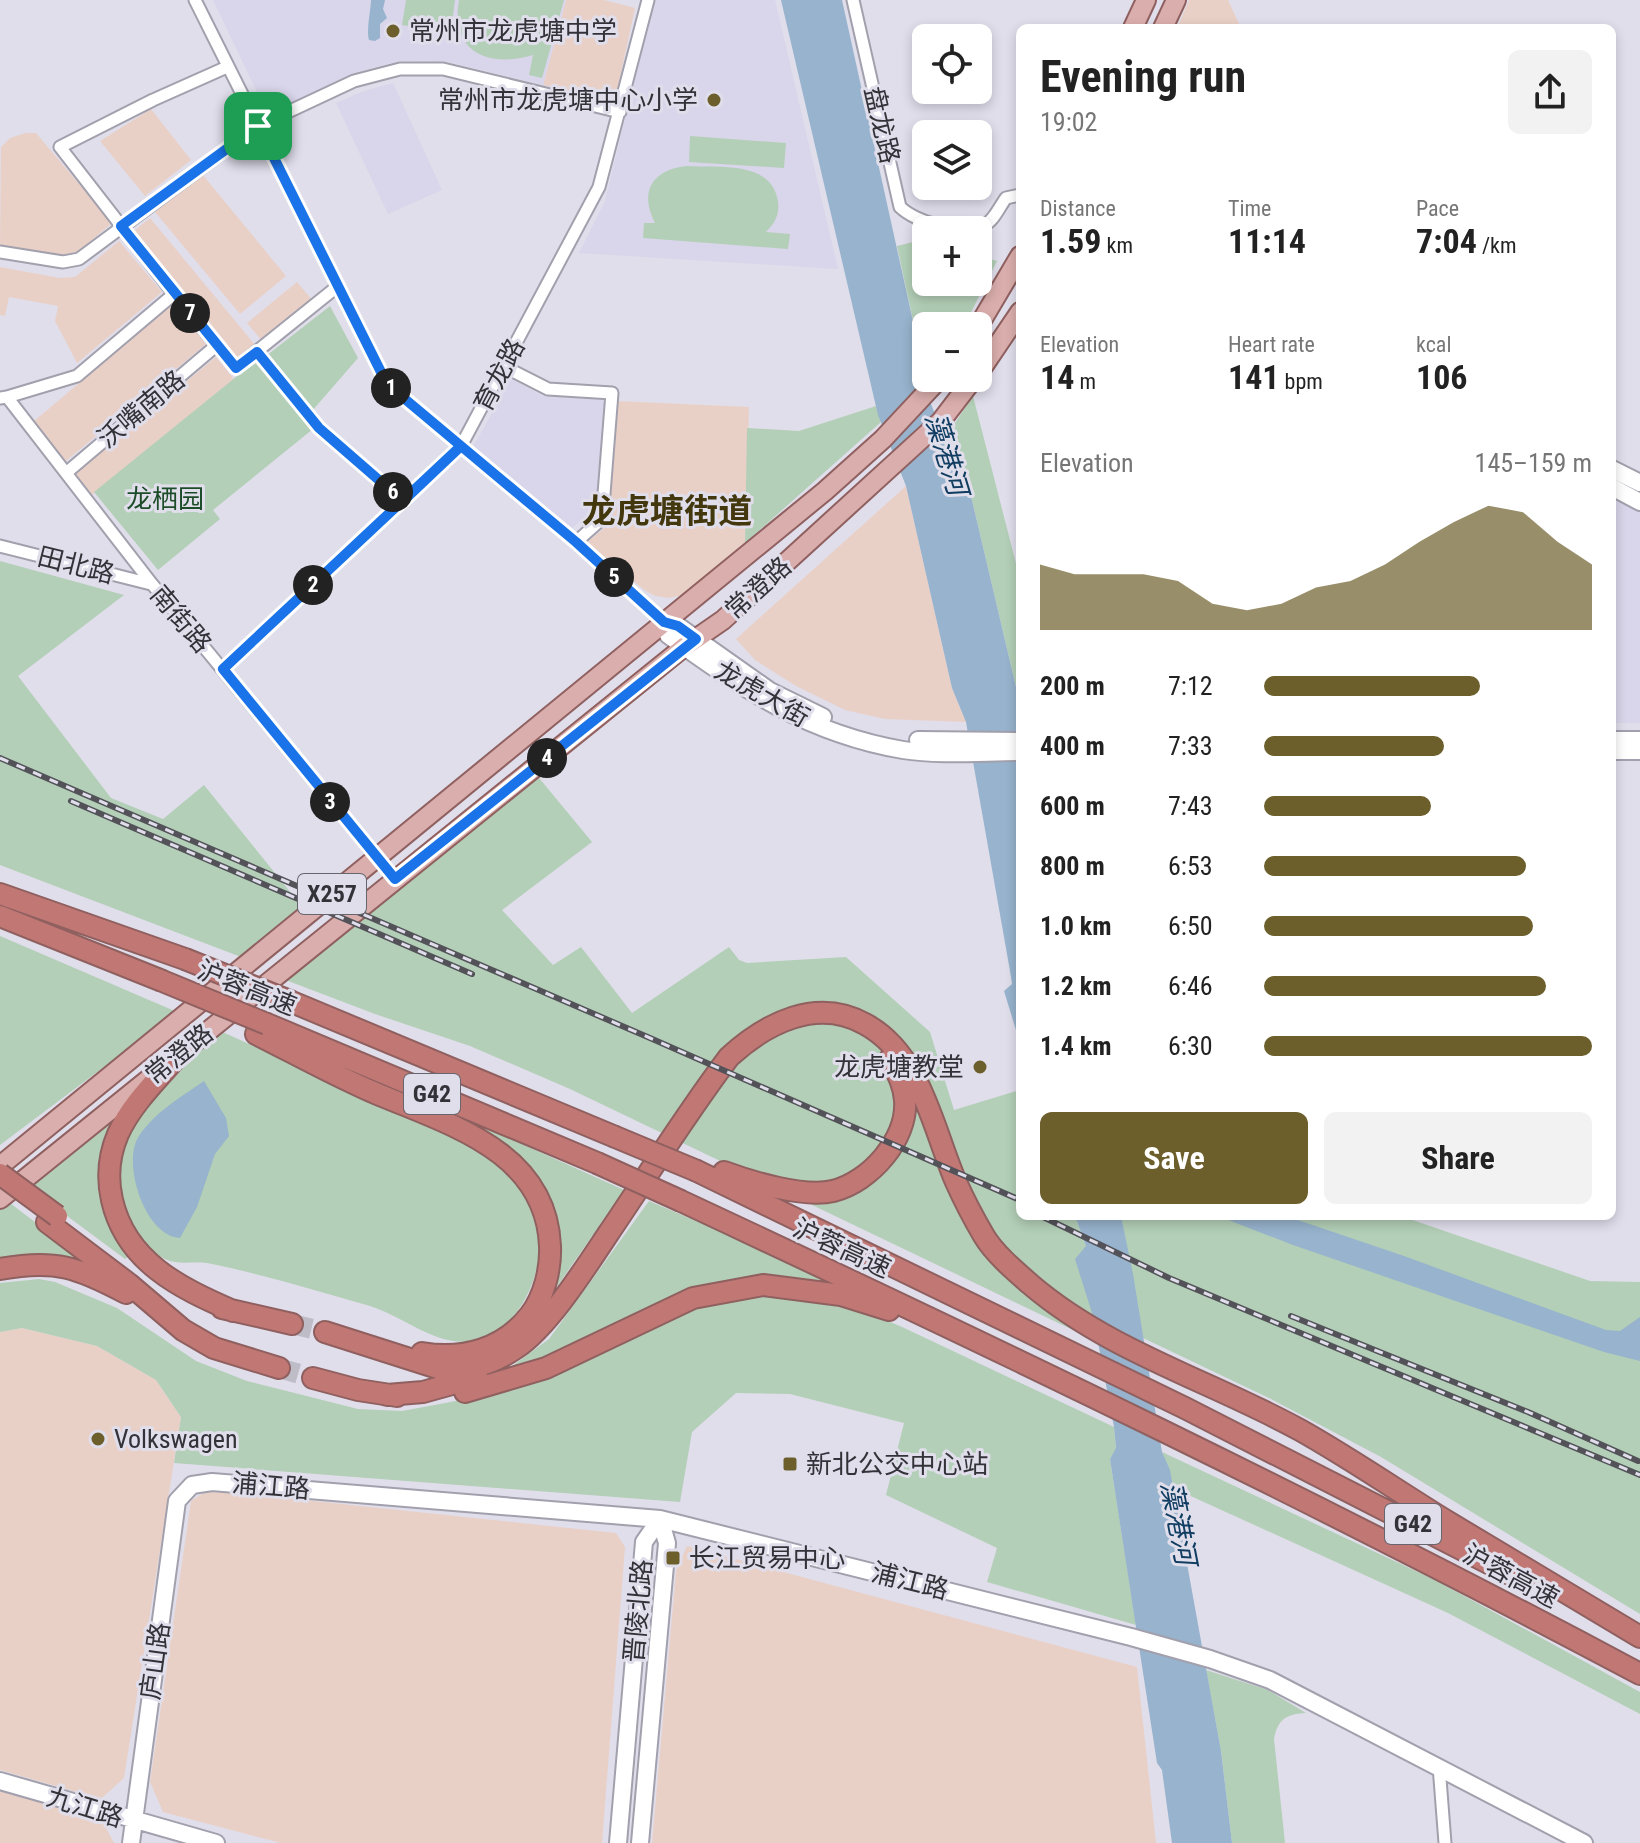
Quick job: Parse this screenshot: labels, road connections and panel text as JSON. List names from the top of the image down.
{
  "streets": {
    "highway": ["沪蓉高速", "G42"],
    "main road": ["常澄路", "X257"],
    "street": [
      "盘龙路",
      "育龙路",
      "沃嘴南路",
      "田北路",
      "南街路",
      "龙虎大街",
      "浦江路",
      "晋陵北路",
      "庐山路",
      "九江路"
    ]
  },
  "crossings": [
    ["育龙路", "南街路"],
    ["沃嘴南路", "南街路"],
    ["田北路", "南街路"],
    ["常澄路", "南街路"],
    ["常澄路", "龙虎大街"],
    ["浦江路", "晋陵北路"],
    ["浦江路", "庐山路"],
    ["庐山路", "九江路"]
  ],
  "districts": ["龙虎塘街道"],
  "water": ["藻港河"],
  "parks": ["龙栖园"],
  "places": {
    "other": [
      "常州市龙虎塘中学",
      "常州市龙虎塘中心小学",
      "龙虎塘教堂",
      "Volkswagen"
    ],
    "transit": ["新北公交中心站", "长江贸易中心"]
  },
  "page": {
    "map_buttons": ["+", "−"],
    "heading": ["Evening run", "19:02"],
    "stats": [
      ["Distance", "1.59 km"],
      ["Time", "11:14"],
      ["Pace", "7:04 /km"],
      ["Elevation", "14 m"],
      ["Heart rate", "141 bpm"],
      ["kcal", "106"]
    ],
    "pins": [
      "7",
      "1",
      "6",
      "5",
      "2",
      "4",
      "3"
    ],
    "chart": ["Elevation", "145–159 m"],
    "list": [
      {
        "name": "200 m",
        "note": "7:12"
      },
      {
        "name": "400 m",
        "note": "7:33"
      },
      {
        "name": "600 m",
        "note": "7:43"
      },
      {
        "name": "800 m",
        "note": "6:53"
      },
      {
        "name": "1.0 km",
        "note": "6:50"
      },
      {
        "name": "1.2 km",
        "note": "6:46"
      },
      {
        "name": "1.4 km",
        "note": "6:30"
      }
    ],
    "buttons": ["Save", "Share"]
  }
}
